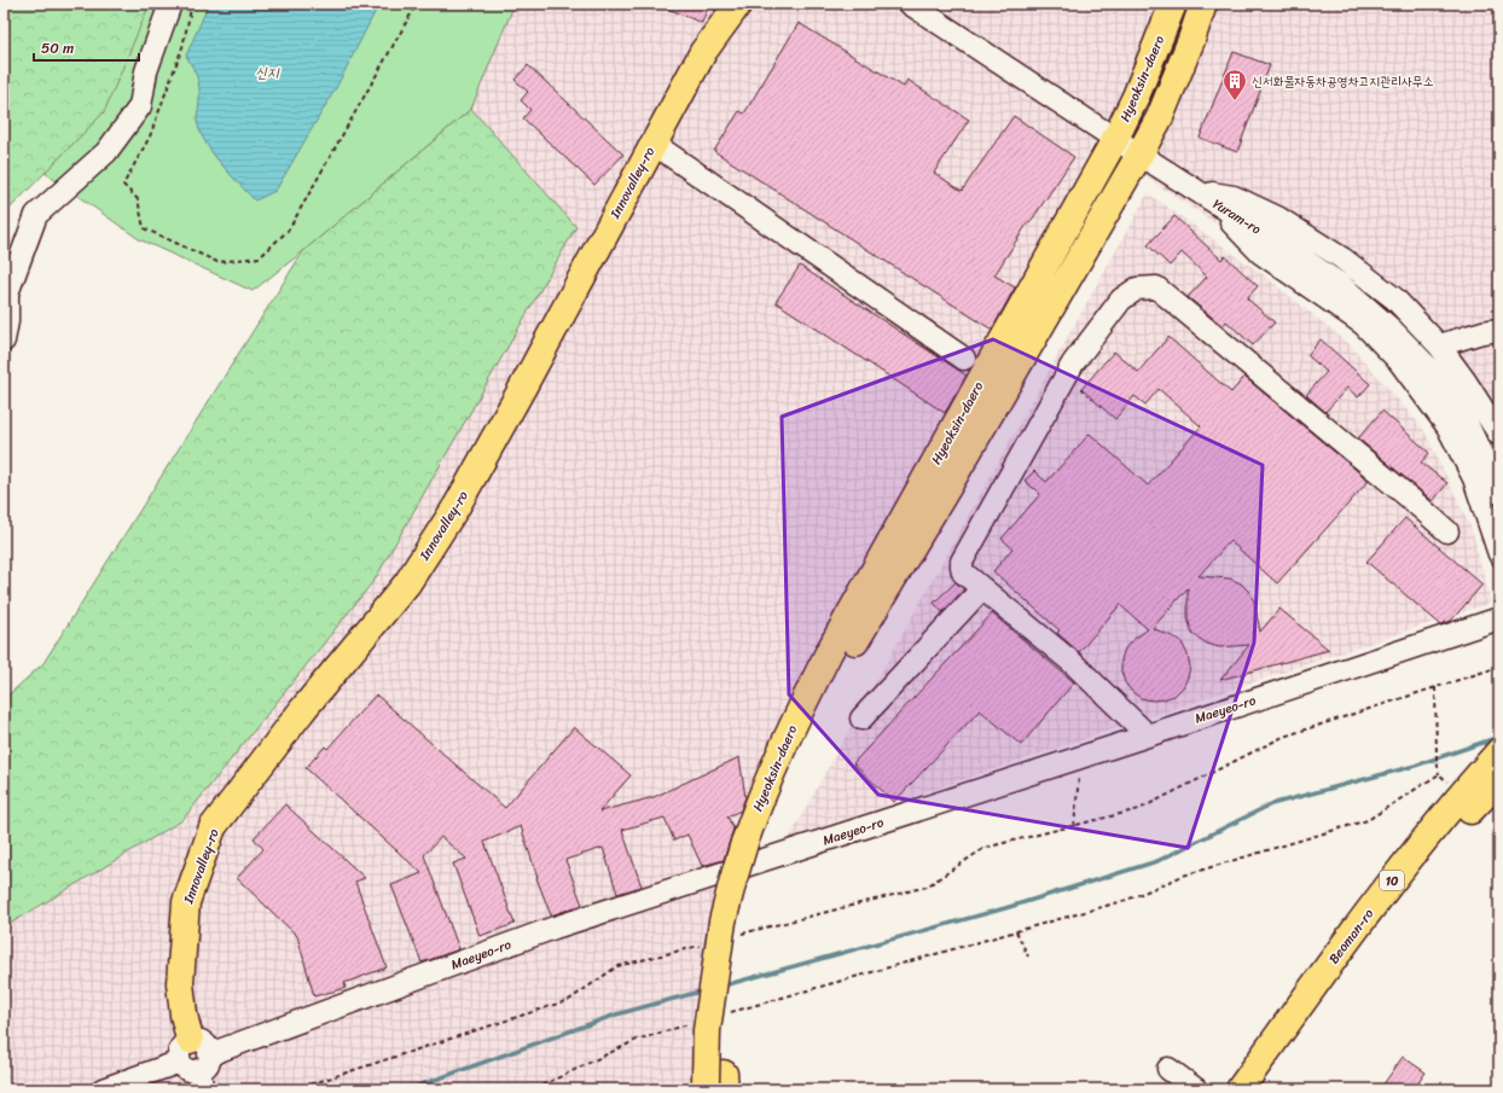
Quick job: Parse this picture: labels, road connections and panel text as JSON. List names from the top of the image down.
{
  "streets": {
    "main road": [
      "Hyeoksin-daero",
      "Innovalley-ro",
      "10",
      "Beoman-ro"
    ],
    "street": ["Yuram-ro", "Maeyeo-ro"]
  },
  "crossings": [
    ["Hyeoksin-daero", "Yuram-ro"],
    ["Innovalley-ro", "Maeyeo-ro"]
  ],
  "water": ["신지"],
  "places": {
    "building": ["신서화물자동차공영차고지관리사무소"]
  },
  "scale_bar": "50 m"
}
